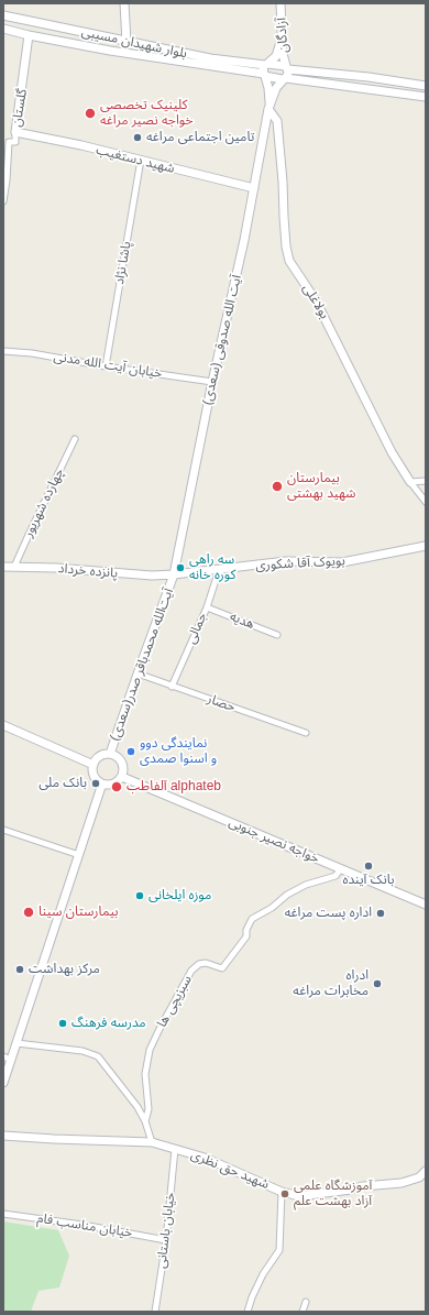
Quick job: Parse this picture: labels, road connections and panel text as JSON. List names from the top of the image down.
{
  "streets": {
    "street": [
      "آزادگان",
      "بلوار شهیدان مسیبی",
      "گلستان",
      "شهید دستغیب",
      "پاشا نژاد",
      "بولاغلی",
      "آیت الله صدوقی (سعدی)",
      "خیابان آیت الله مدنی",
      "چهارده شهریور",
      "بویوک آقا شکوری",
      "پانزده خرداد",
      "هدیه",
      "جمالی",
      "آیت‌الله محمدباقر صدر(سعدی)",
      "حصار",
      "خواجه نصیر جنوبی",
      "سبزیچی ها",
      "شهید حق نظری",
      "خیابان مناسب فام",
      "خیابان باستانی"
    ]
  },
  "crossings": [
    ["آزادگان", "بلوار شهیدان مسیبی"],
    ["بلوار شهیدان مسیبی", "گلستان"],
    ["گلستان", "شهید دستغیب"],
    ["شهید دستغیب", "پاشا نژاد"],
    ["شهید دستغیب", "آیت الله صدوقی (سعدی)"],
    ["پاشا نژاد", "خیابان آیت الله مدنی"],
    ["بولاغلی", "آیت الله صدوقی (سعدی)"],
    ["آیت الله صدوقی (سعدی)", "خیابان آیت الله مدنی"],
    ["آیت الله صدوقی (سعدی)", "بویوک آقا شکوری"],
    ["آیت الله صدوقی (سعدی)", "پانزده خرداد"],
    ["آیت الله صدوقی (سعدی)", "آیت‌الله محمدباقر صدر(سعدی)"],
    ["چهارده شهریور", "پانزده خرداد"],
    ["بویوک آقا شکوری", "پانزده خرداد"],
    ["بویوک آقا شکوری", "جمالی"],
    ["بویوک آقا شکوری", "آیت‌الله محمدباقر صدر(سعدی)"],
    ["پانزده خرداد", "آیت‌الله محمدباقر صدر(سعدی)"],
    ["هدیه", "جمالی"],
    ["جمالی", "حصار"],
    ["آیت‌الله محمدباقر صدر(سعدی)", "حصار"],
    ["آیت‌الله محمدباقر صدر(سعدی)", "خواجه نصیر جنوبی"],
    ["خواجه نصیر جنوبی", "سبزیچی ها"],
    ["شهید حق نظری", "خیابان باستانی"],
    ["خیابان مناسب فام", "خیابان باستانی"]
  ],
  "places": [
    "کلینیک تخصصی خواجه نصیر مراغه",
    "تامین اجتماعی مراغه",
    "بیمارستان شهید بهشتی",
    "سه راهی کوره خانه",
    "نمایندگی دوو و اسنوا صمدی",
    "بانک ملی",
    "آلفاطب alphateb",
    "بانک آینده",
    "موزه ایلخانی",
    "بیمارستان سینا",
    "اداره پست مراغه",
    "مرکز بهداشت",
    "ادراه مخابرات مراغه",
    "مدرسه فرهنگ",
    "آموزشگاه علمی آزاد بهشت علم"
  ]
}
